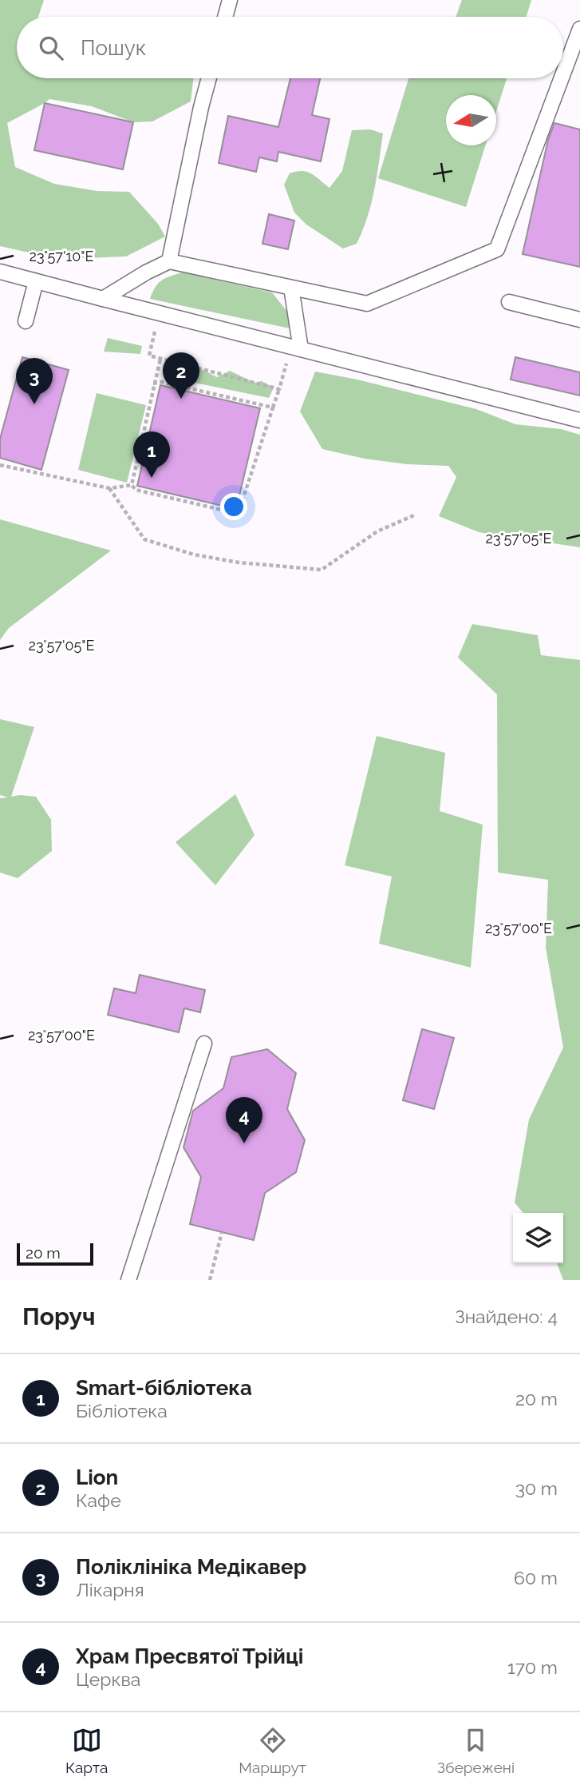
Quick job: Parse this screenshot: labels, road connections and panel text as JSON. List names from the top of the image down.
{
  "scale_bar": "20 m",
  "north": "left",
  "page": {
    "search": "Пошук",
    "pins": [
      "2",
      "3",
      "1",
      "4"
    ],
    "scale": "20 m",
    "heading": ["Поруч", "Знайдено: 4"],
    "list": [
      {
        "mark": "1",
        "name": "Smart-бібліотека",
        "note": "Бібліотека",
        "value": "20 m"
      },
      {
        "mark": "2",
        "name": "Lion",
        "note": "Кафе",
        "value": "30 m"
      },
      {
        "mark": "3",
        "name": "Поліклініка Медікавер",
        "note": "Лікарня",
        "value": "60 m"
      },
      {
        "mark": "4",
        "name": "Храм Пресвятої Трійці",
        "note": "Церква",
        "value": "170 m"
      }
    ],
    "nav": ["Карта", "Маршрут", "Збережені"]
  },
  "coordinates": ["23°57'10\"E", "23°57'05\"E", "23°57'00\"E"]
}
